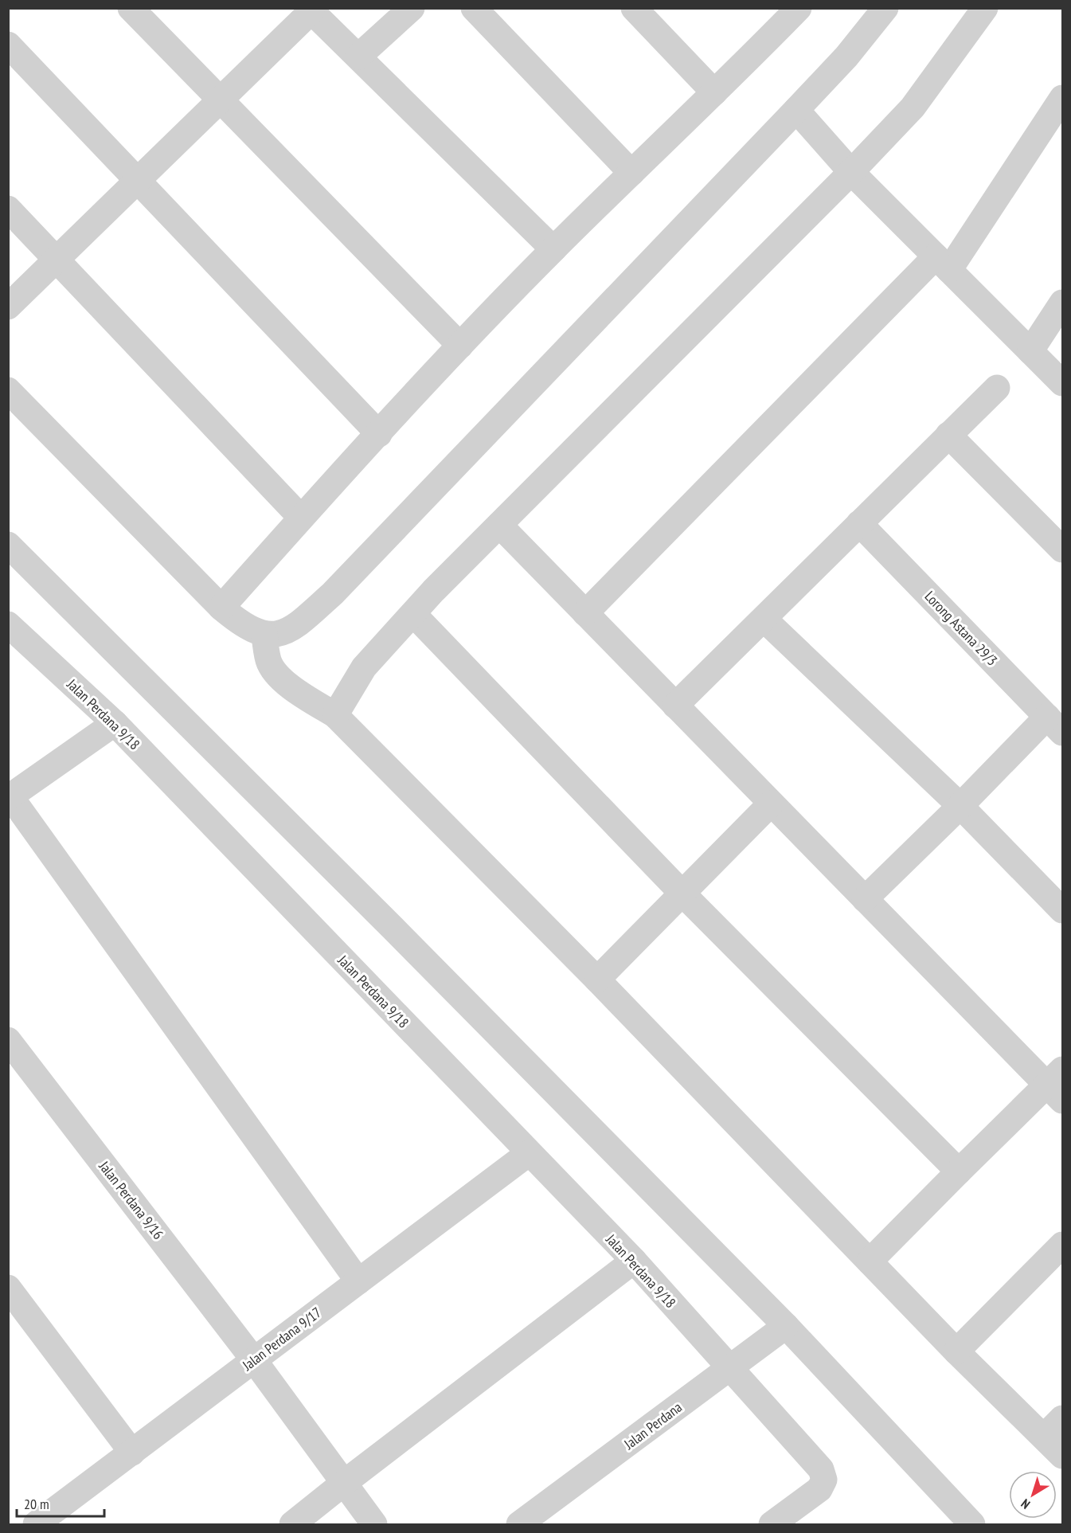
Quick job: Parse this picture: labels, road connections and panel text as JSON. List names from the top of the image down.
{
  "streets": {
    "street": [
      "Lorong Astana 29/3",
      "Jalan Perdana 9/18",
      "Jalan Perdana 9/16",
      "Jalan Perdana 9/17",
      "Jalan Perdana"
    ]
  },
  "crossings": [
    ["Jalan Perdana 9/18", "Jalan Perdana 9/17"],
    ["Jalan Perdana 9/18", "Jalan Perdana"],
    ["Jalan Perdana 9/16", "Jalan Perdana 9/17"]
  ],
  "scale_bar": "20 m",
  "north": "bottom left"
}
